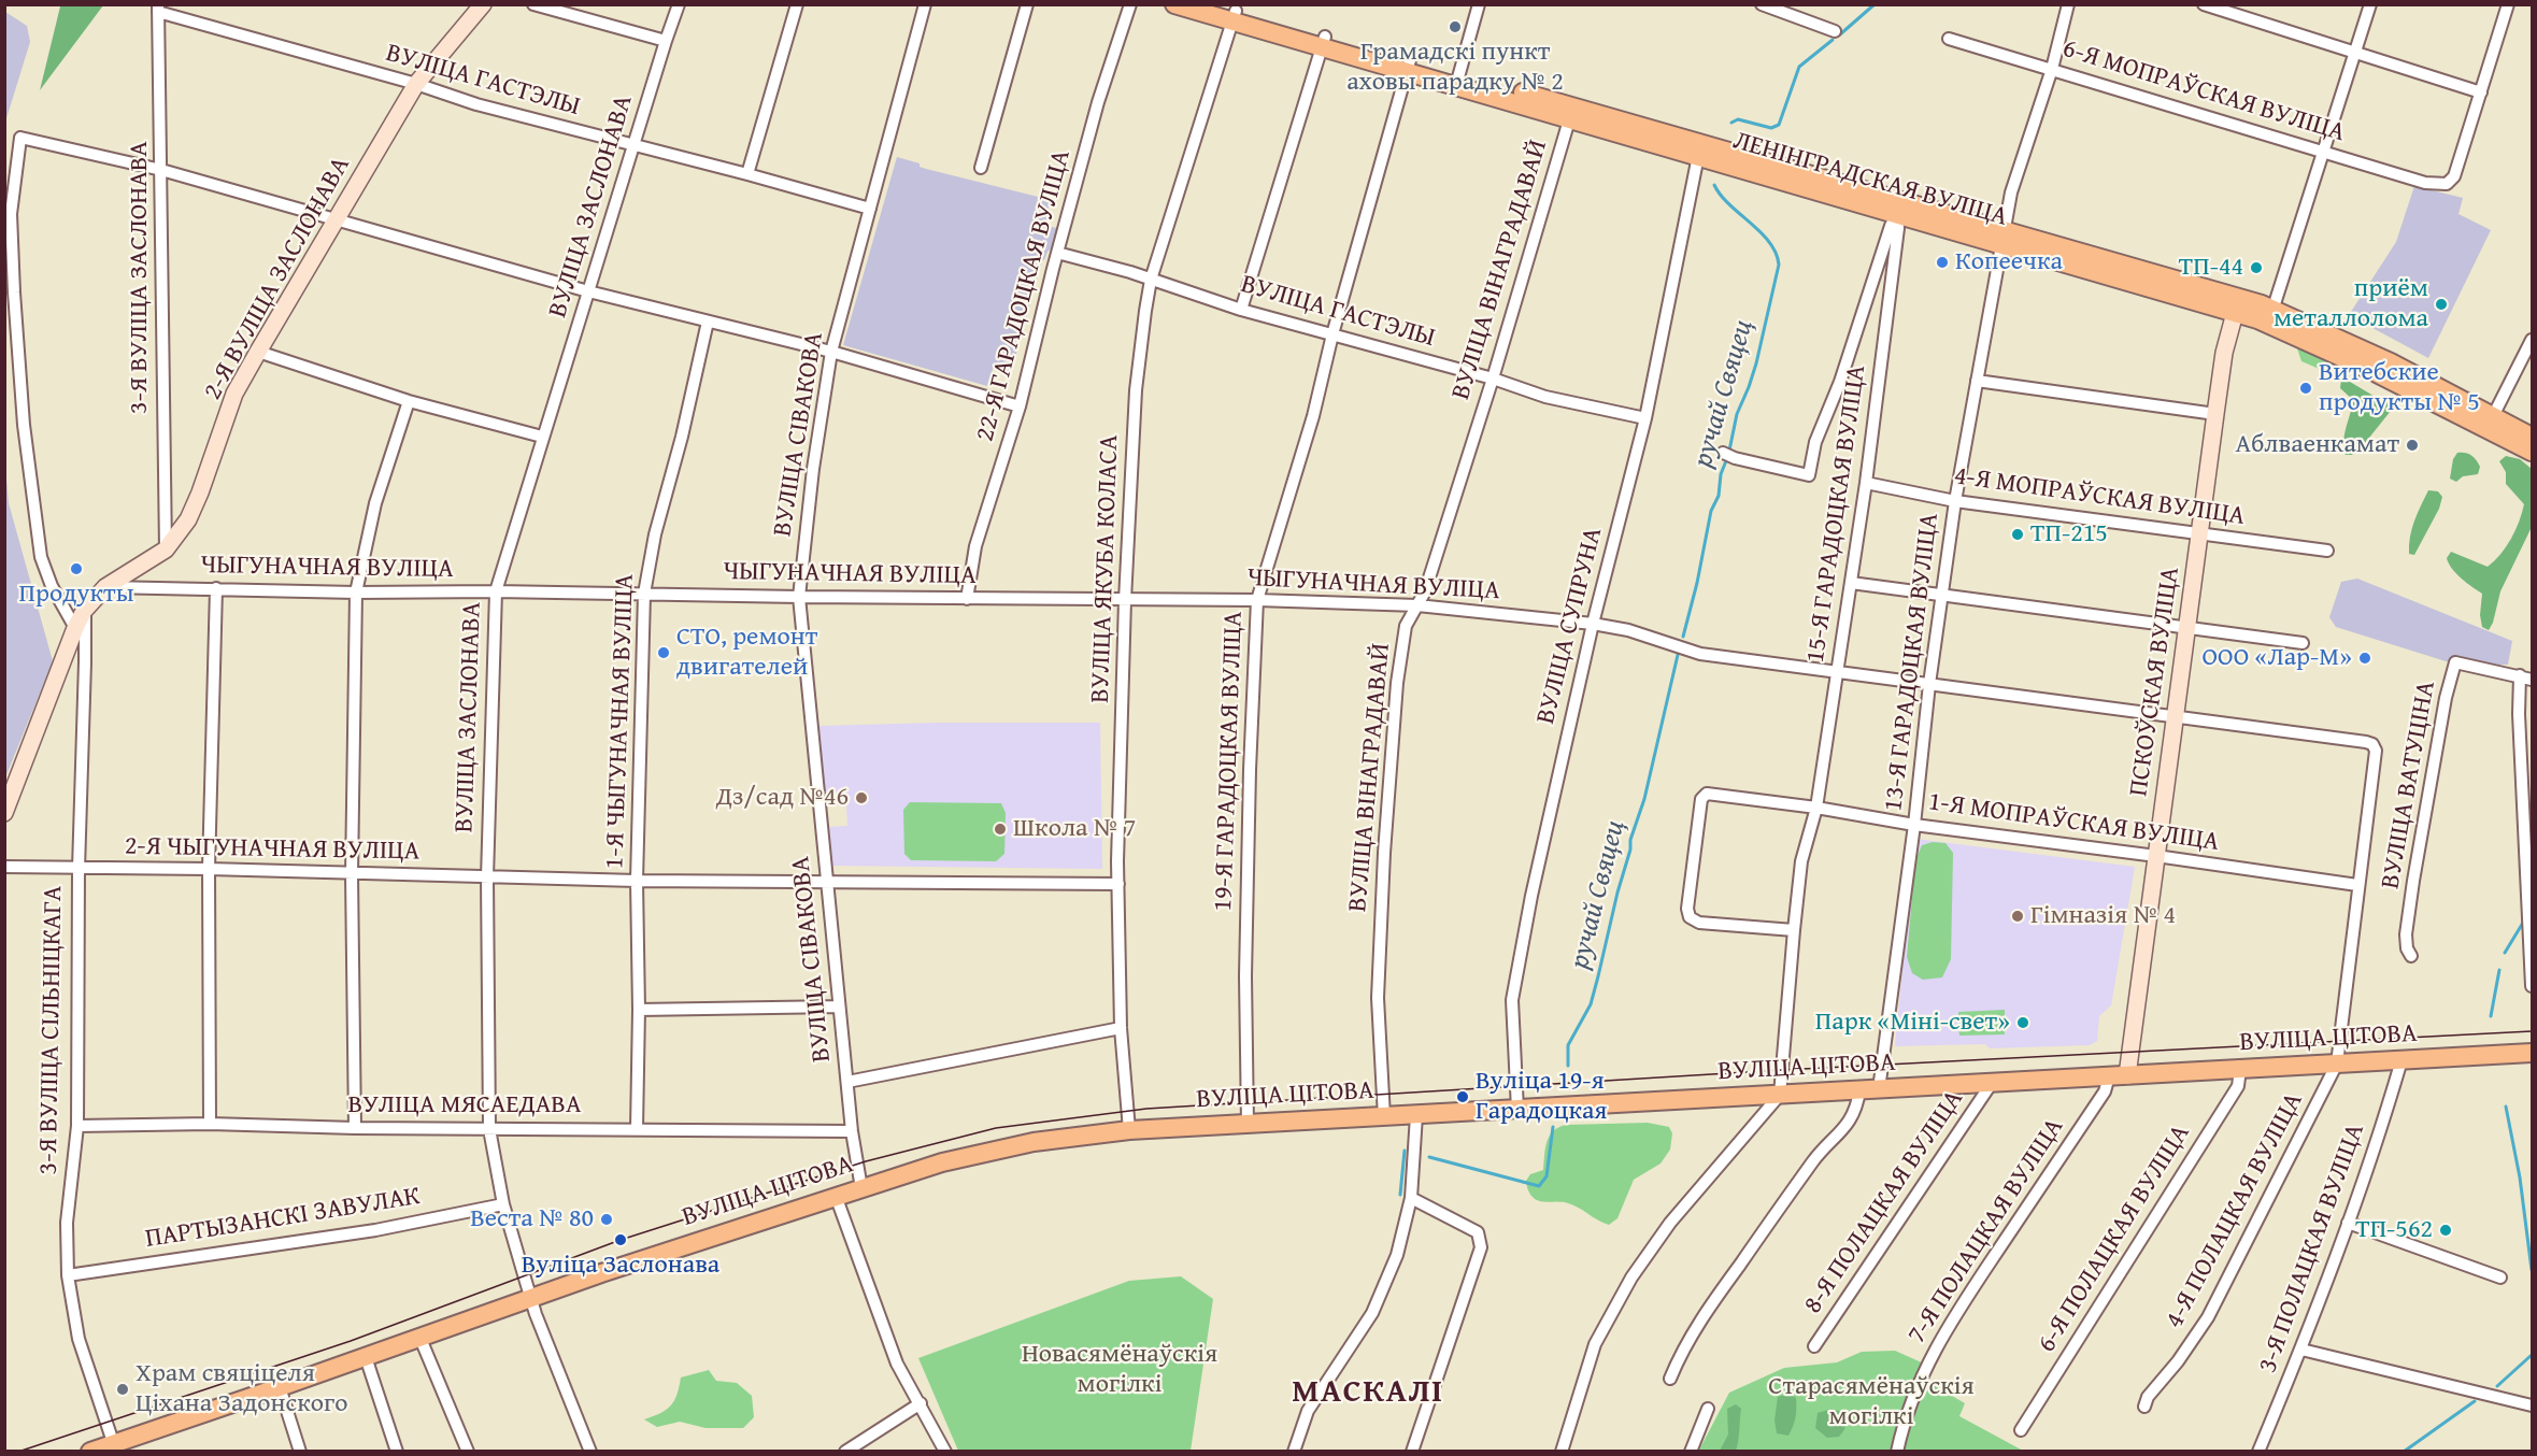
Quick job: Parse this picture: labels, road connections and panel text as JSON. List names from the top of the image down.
{
  "streets": {
    "main road": [
      "ЛЕНІНГРАДСКАЯ ВУЛІЦА",
      "2-Я ВУЛІЦА ЗАСЛОНАВА",
      "ПСКОЎСКАЯ ВУЛІЦА",
      "ВУЛІЦА ЦІТОВА"
    ],
    "street": [
      "ВУЛІЦА ГАСТЭЛЫ",
      "6-Я МОПРАЎСКАЯ ВУЛІЦА",
      "ВУЛІЦА ЗАСЛОНАВА",
      "ВУЛІЦА ВІНАГРАДАВАЙ",
      "3-Я ВУЛІЦА ЗАСЛОНАВА",
      "22-Я ГАРАДОЦКАЯ ВУЛІЦА",
      "ВУЛІЦА СІВАКОВА",
      "4-Я МОПРАЎСКАЯ ВУЛІЦА",
      "15-Я ГАРАДОЦКАЯ ВУЛІЦА",
      "ЧЫГУНАЧНАЯ ВУЛІЦА",
      "ВУЛІЦА ЯКУБА КОЛАСА",
      "ВУЛІЦА СУПРУНА",
      "13-Я ГАРАДОЦКАЯ ВУЛІЦА",
      "1-Я ЧЫГУНАЧНАЯ ВУЛІЦА",
      "19-Я ГАРАДОЦКАЯ ВУЛІЦА",
      "ВУЛІЦА ВАТУЦІНА",
      "1-Я МОПРАЎСКАЯ ВУЛІЦА",
      "2-Я ЧЫГУНАЧНАЯ ВУЛІЦА",
      "3-Я ВУЛІЦА СІЛЬНІЦКАГА",
      "ВУЛІЦА МЯСАЕДАВА",
      "8-Я ПОЛАЦКАЯ ВУЛІЦА",
      "4-Я ПОЛАЦКАЯ ВУЛІЦА",
      "ПАРТЫЗАНСКІ ЗАВУЛАК",
      "7-Я ПОЛАЦКАЯ ВУЛІЦА",
      "6-Я ПОЛАЦКАЯ ВУЛІЦА",
      "3-Я ПОЛАЦКАЯ ВУЛІЦА"
    ]
  },
  "crossings": [
    ["ВУЛІЦА ГАСТЭЛЫ", "ВУЛІЦА ЗАСЛОНАВА"],
    ["ВУЛІЦА ГАСТЭЛЫ", "ВУЛІЦА ВІНАГРАДАВАЙ"],
    ["ВУЛІЦА ГАСТЭЛЫ", "3-Я ВУЛІЦА ЗАСЛОНАВА"],
    ["ВУЛІЦА ГАСТЭЛЫ", "2-Я ВУЛІЦА ЗАСЛОНАВА"],
    ["ВУЛІЦА ГАСТЭЛЫ", "22-Я ГАРАДОЦКАЯ ВУЛІЦА"],
    ["ВУЛІЦА ГАСТЭЛЫ", "ВУЛІЦА СІВАКОВА"],
    ["ВУЛІЦА ГАСТЭЛЫ", "ВУЛІЦА ЯКУБА КОЛАСА"],
    ["ВУЛІЦА ГАСТЭЛЫ", "ВУЛІЦА СУПРУНА"],
    ["ВУЛІЦА ГАСТЭЛЫ", "19-Я ГАРАДОЦКАЯ ВУЛІЦА"],
    ["6-Я МОПРАЎСКАЯ ВУЛІЦА", "13-Я ГАРАДОЦКАЯ ВУЛІЦА"],
    ["ЛЕНІНГРАДСКАЯ ВУЛІЦА", "ВУЛІЦА ВІНАГРАДАВАЙ"],
    ["ЛЕНІНГРАДСКАЯ ВУЛІЦА", "15-Я ГАРАДОЦКАЯ ВУЛІЦА"],
    ["ЛЕНІНГРАДСКАЯ ВУЛІЦА", "ВУЛІЦА ЯКУБА КОЛАСА"],
    ["ЛЕНІНГРАДСКАЯ ВУЛІЦА", "ВУЛІЦА СУПРУНА"],
    ["ЛЕНІНГРАДСКАЯ ВУЛІЦА", "13-Я ГАРАДОЦКАЯ ВУЛІЦА"],
    ["ЛЕНІНГРАДСКАЯ ВУЛІЦА", "ПСКОЎСКАЯ ВУЛІЦА"],
    ["ЛЕНІНГРАДСКАЯ ВУЛІЦА", "19-Я ГАРАДОЦКАЯ ВУЛІЦА"],
    ["ВУЛІЦА ЗАСЛОНАВА", "ЧЫГУНАЧНАЯ ВУЛІЦА"],
    ["ВУЛІЦА ЗАСЛОНАВА", "2-Я ЧЫГУНАЧНАЯ ВУЛІЦА"],
    ["ВУЛІЦА ЗАСЛОНАВА", "ВУЛІЦА ЦІТОВА"],
    ["ВУЛІЦА ЗАСЛОНАВА", "ВУЛІЦА МЯСАЕДАВА"],
    ["ВУЛІЦА ЗАСЛОНАВА", "ПАРТЫЗАНСКІ ЗАВУЛАК"],
    ["ВУЛІЦА ВІНАГРАДАВАЙ", "ЧЫГУНАЧНАЯ ВУЛІЦА"],
    ["ВУЛІЦА ВІНАГРАДАВАЙ", "ВУЛІЦА ЦІТОВА"],
    ["3-Я ВУЛІЦА ЗАСЛОНАВА", "2-Я ВУЛІЦА ЗАСЛОНАВА"],
    ["2-Я ВУЛІЦА ЗАСЛОНАВА", "ЧЫГУНАЧНАЯ ВУЛІЦА"],
    ["2-Я ВУЛІЦА ЗАСЛОНАВА", "3-Я ВУЛІЦА СІЛЬНІЦКАГА"],
    ["22-Я ГАРАДОЦКАЯ ВУЛІЦА", "ЧЫГУНАЧНАЯ ВУЛІЦА"],
    ["ВУЛІЦА СІВАКОВА", "ЧЫГУНАЧНАЯ ВУЛІЦА"],
    ["ВУЛІЦА СІВАКОВА", "2-Я ЧЫГУНАЧНАЯ ВУЛІЦА"],
    ["ВУЛІЦА СІВАКОВА", "ВУЛІЦА ЦІТОВА"],
    ["ВУЛІЦА СІВАКОВА", "ВУЛІЦА МЯСАЕДАВА"],
    ["4-Я МОПРАЎСКАЯ ВУЛІЦА", "15-Я ГАРАДОЦКАЯ ВУЛІЦА"],
    ["4-Я МОПРАЎСКАЯ ВУЛІЦА", "13-Я ГАРАДОЦКАЯ ВУЛІЦА"],
    ["4-Я МОПРАЎСКАЯ ВУЛІЦА", "ПСКОЎСКАЯ ВУЛІЦА"],
    ["15-Я ГАРАДОЦКАЯ ВУЛІЦА", "ЧЫГУНАЧНАЯ ВУЛІЦА"],
    ["15-Я ГАРАДОЦКАЯ ВУЛІЦА", "1-Я МОПРАЎСКАЯ ВУЛІЦА"],
    ["15-Я ГАРАДОЦКАЯ ВУЛІЦА", "ВУЛІЦА ЦІТОВА"],
    ["ЧЫГУНАЧНАЯ ВУЛІЦА", "ВУЛІЦА ЯКУБА КОЛАСА"],
    ["ЧЫГУНАЧНАЯ ВУЛІЦА", "ВУЛІЦА СУПРУНА"],
    ["ЧЫГУНАЧНАЯ ВУЛІЦА", "13-Я ГАРАДОЦКАЯ ВУЛІЦА"],
    ["ЧЫГУНАЧНАЯ ВУЛІЦА", "ПСКОЎСКАЯ ВУЛІЦА"],
    ["ЧЫГУНАЧНАЯ ВУЛІЦА", "1-Я ЧЫГУНАЧНАЯ ВУЛІЦА"],
    ["ЧЫГУНАЧНАЯ ВУЛІЦА", "19-Я ГАРАДОЦКАЯ ВУЛІЦА"],
    ["ЧЫГУНАЧНАЯ ВУЛІЦА", "1-Я МОПРАЎСКАЯ ВУЛІЦА"],
    ["ВУЛІЦА ЯКУБА КОЛАСА", "2-Я ЧЫГУНАЧНАЯ ВУЛІЦА"],
    ["ВУЛІЦА ЯКУБА КОЛАСА", "ВУЛІЦА ЦІТОВА"],
    ["ВУЛІЦА СУПРУНА", "ВУЛІЦА ЦІТОВА"],
    ["13-Я ГАРАДОЦКАЯ ВУЛІЦА", "1-Я МОПРАЎСКАЯ ВУЛІЦА"],
    ["13-Я ГАРАДОЦКАЯ ВУЛІЦА", "ВУЛІЦА ЦІТОВА"],
    ["ПСКОЎСКАЯ ВУЛІЦА", "1-Я МОПРАЎСКАЯ ВУЛІЦА"],
    ["ПСКОЎСКАЯ ВУЛІЦА", "ВУЛІЦА ЦІТОВА"],
    ["ПСКОЎСКАЯ ВУЛІЦА", "7-Я ПОЛАЦКАЯ ВУЛІЦА"],
    ["1-Я ЧЫГУНАЧНАЯ ВУЛІЦА", "2-Я ЧЫГУНАЧНАЯ ВУЛІЦА"],
    ["1-Я ЧЫГУНАЧНАЯ ВУЛІЦА", "ВУЛІЦА МЯСАЕДАВА"],
    ["19-Я ГАРАДОЦКАЯ ВУЛІЦА", "ВУЛІЦА ЦІТОВА"],
    ["2-Я ЧЫГУНАЧНАЯ ВУЛІЦА", "3-Я ВУЛІЦА СІЛЬНІЦКАГА"],
    ["3-Я ВУЛІЦА СІЛЬНІЦКАГА", "ВУЛІЦА ЦІТОВА"],
    ["3-Я ВУЛІЦА СІЛЬНІЦКАГА", "ВУЛІЦА МЯСАЕДАВА"],
    ["3-Я ВУЛІЦА СІЛЬНІЦКАГА", "ПАРТЫЗАНСКІ ЗАВУЛАК"],
    ["ВУЛІЦА ЦІТОВА", "8-Я ПОЛАЦКАЯ ВУЛІЦА"],
    ["ВУЛІЦА ЦІТОВА", "4-Я ПОЛАЦКАЯ ВУЛІЦА"],
    ["ВУЛІЦА ЦІТОВА", "7-Я ПОЛАЦКАЯ ВУЛІЦА"],
    ["ВУЛІЦА ЦІТОВА", "6-Я ПОЛАЦКАЯ ВУЛІЦА"],
    ["ВУЛІЦА ЦІТОВА", "3-Я ПОЛАЦКАЯ ВУЛІЦА"]
  ],
  "districts": ["МАСКАЛІ"],
  "water": ["ручай Свяцец"],
  "parks": ["Новасямёнаўскія могілкі", "Старасямёнаўскія могілкі"],
  "places": [
    "Грамадскі пункт аховы парадку № 2",
    "Копеечка",
    "ТП-44",
    "приём металлолома",
    "Витебские продукты № 5",
    "Аблваенкамат",
    "ТП-215",
    "Продукты",
    "СТО, ремонт двигателей",
    "ООО «Лар-М»",
    "Дз/сад №46",
    "Школа № 7",
    "Гімназія № 4",
    "Парк «Міні-свет»",
    "Вуліца 19-я Гарадоцкая",
    "Веста № 80",
    "ТП-562",
    "Вуліца Заслонава",
    "Храм свяціцеля Ціхана Задонского"
  ]
}
